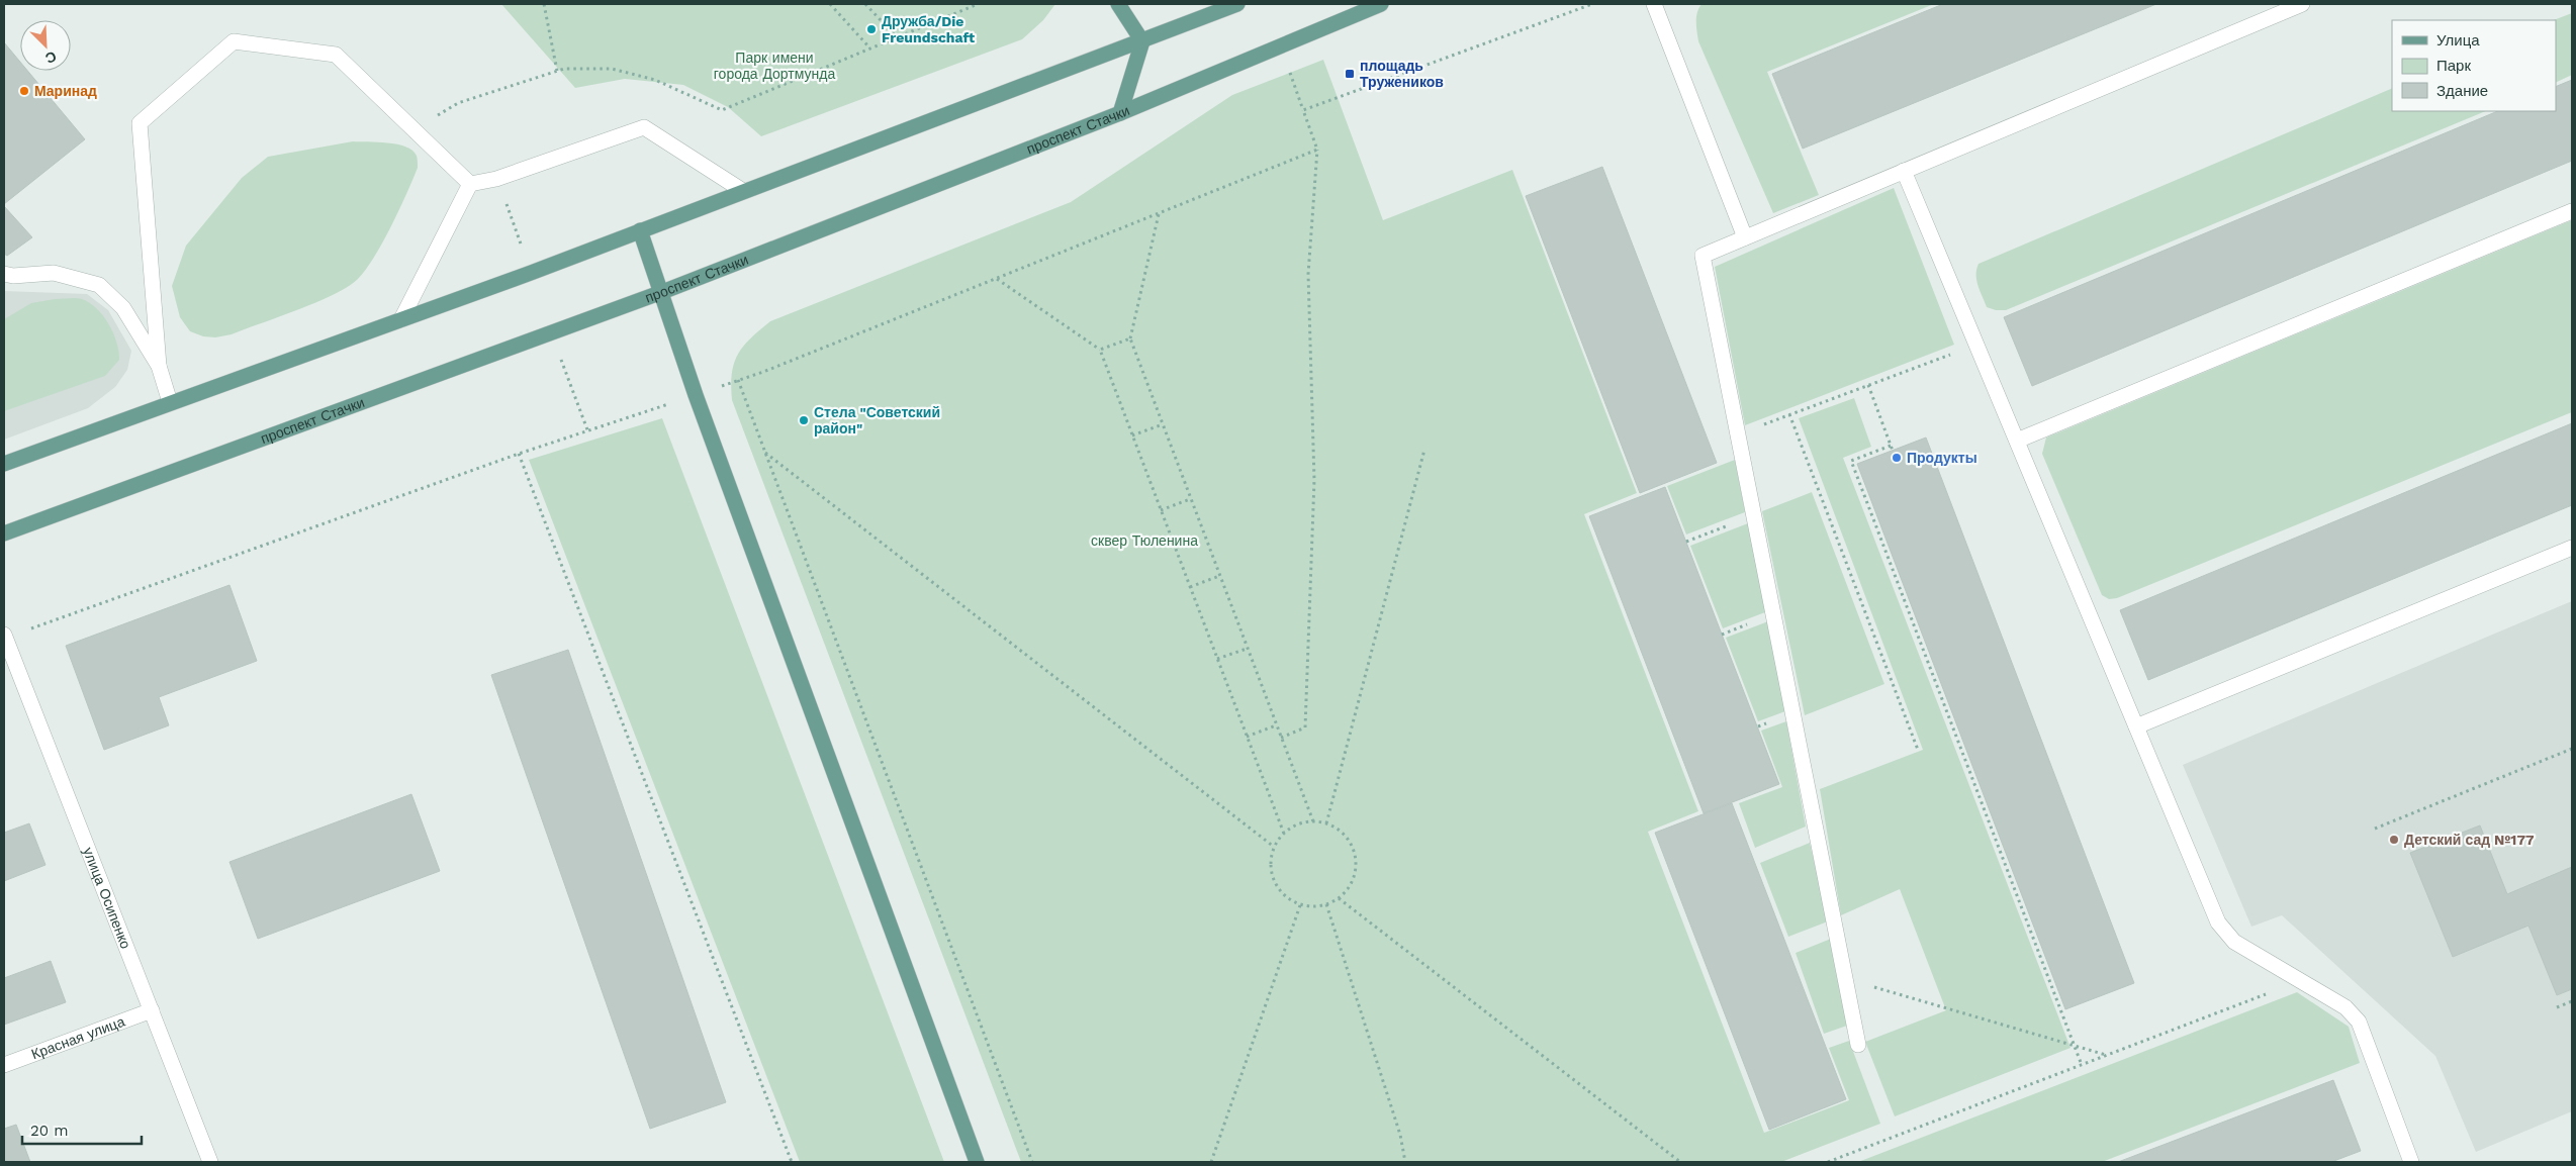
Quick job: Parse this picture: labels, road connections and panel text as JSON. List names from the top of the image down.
{
  "streets": {
    "main road": ["проспект Стачки"],
    "street": ["улица Осипенко", "Красная улица"]
  },
  "crossings": [
    ["улица Осипенко", "Красная улица"]
  ],
  "parks": ["Парк имени города Дортмунда", "сквер Тюленина"],
  "places": {
    "other": [
      "Дружба/Die Freundschaft",
      "Маринад",
      "Стела \"Советский район\"",
      "Продукты",
      "Детский сад №177"
    ],
    "transit": ["площадь Тружеников"]
  },
  "legend": ["Улица", "Парк", "Здание"],
  "scale_bar": "20 m",
  "north": "bottom right"
}
